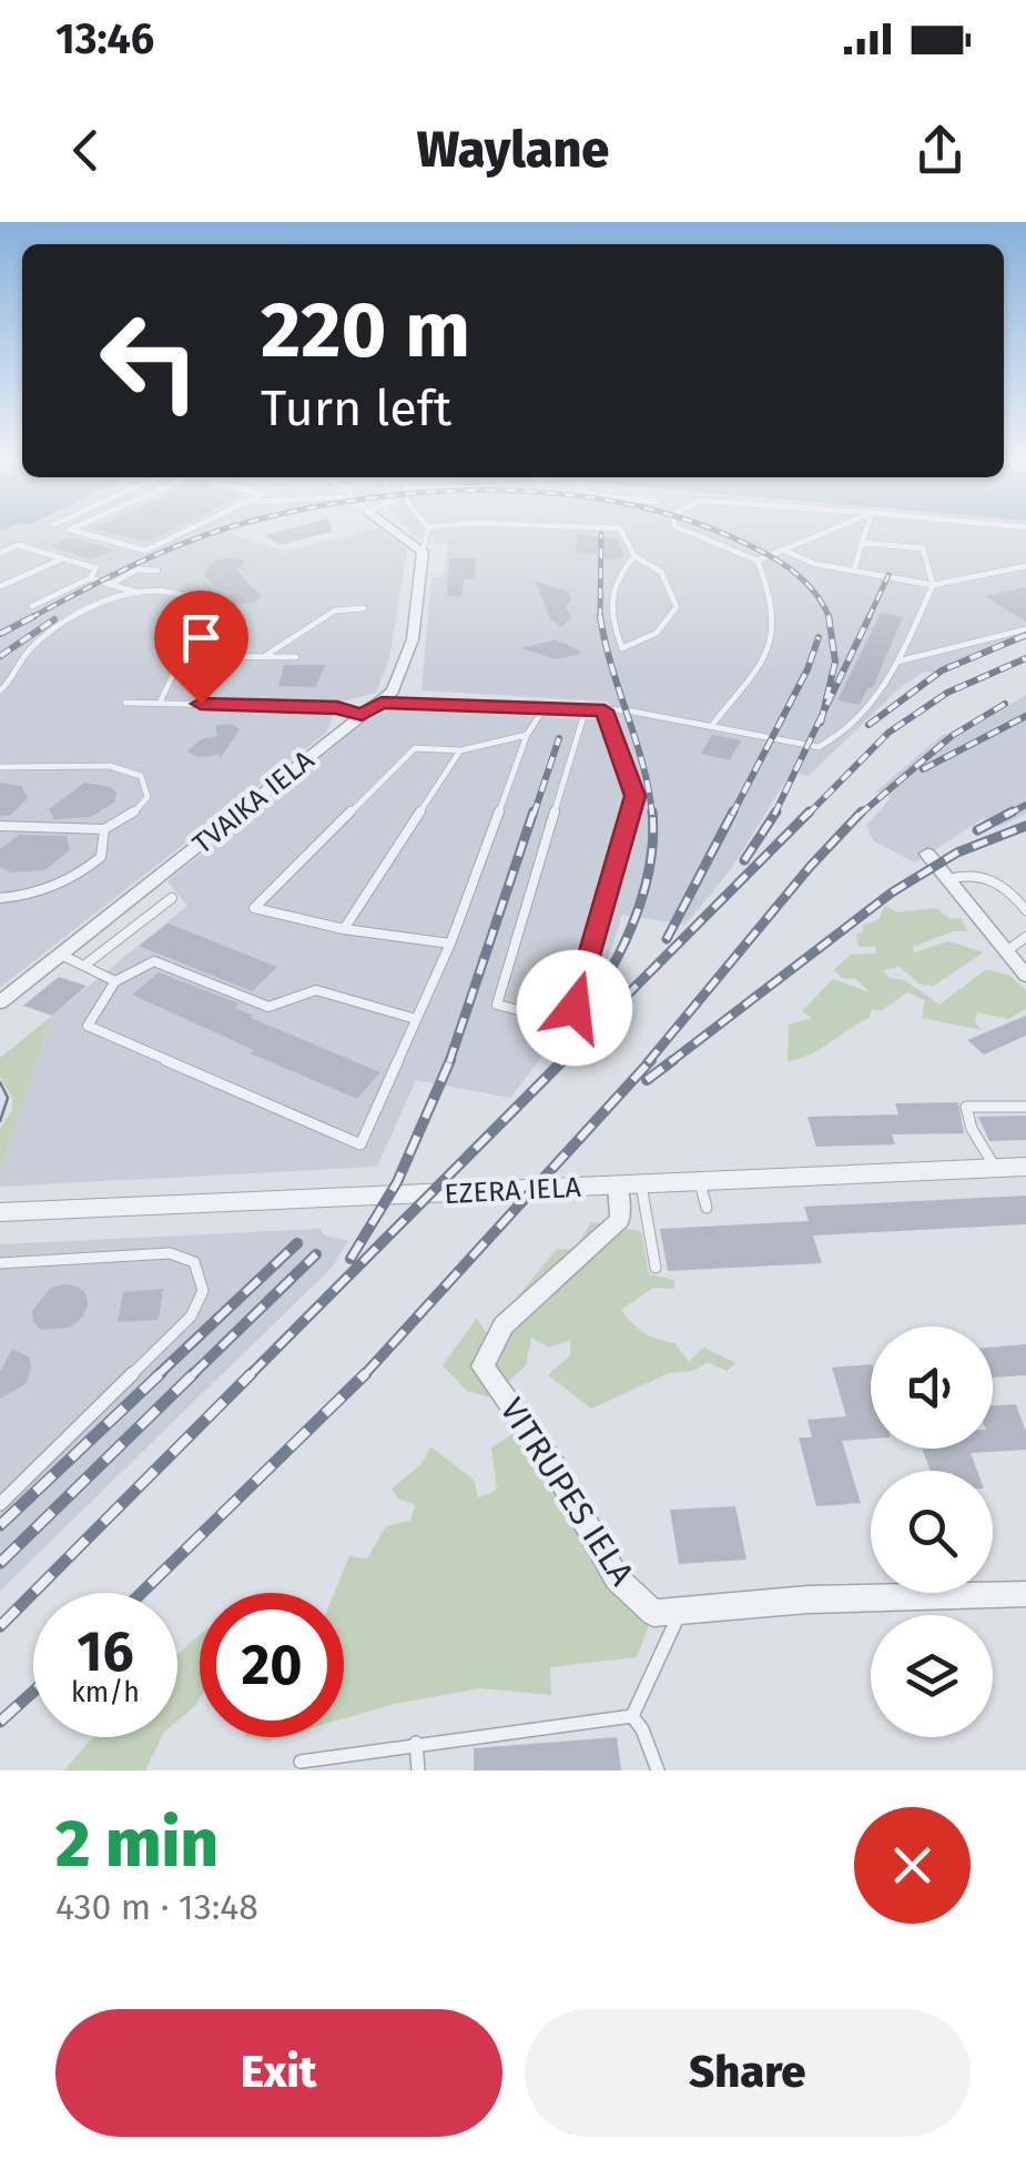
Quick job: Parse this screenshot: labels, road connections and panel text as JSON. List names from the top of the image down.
{
  "streets": {
    "street": ["TVAIKA IELA", "EZERA IELA", "VITRUPES IELA"]
  },
  "crossings": [
    ["EZERA IELA", "VITRUPES IELA"]
  ],
  "page": {
    "status": "13:46",
    "header": "Waylane",
    "turn": ["220 m", "Turn left"],
    "speed": "16 km/h",
    "limit": "20",
    "heading": ["2 min", "430 m · 13:48"],
    "buttons": ["Exit", "Share"]
  }
}
